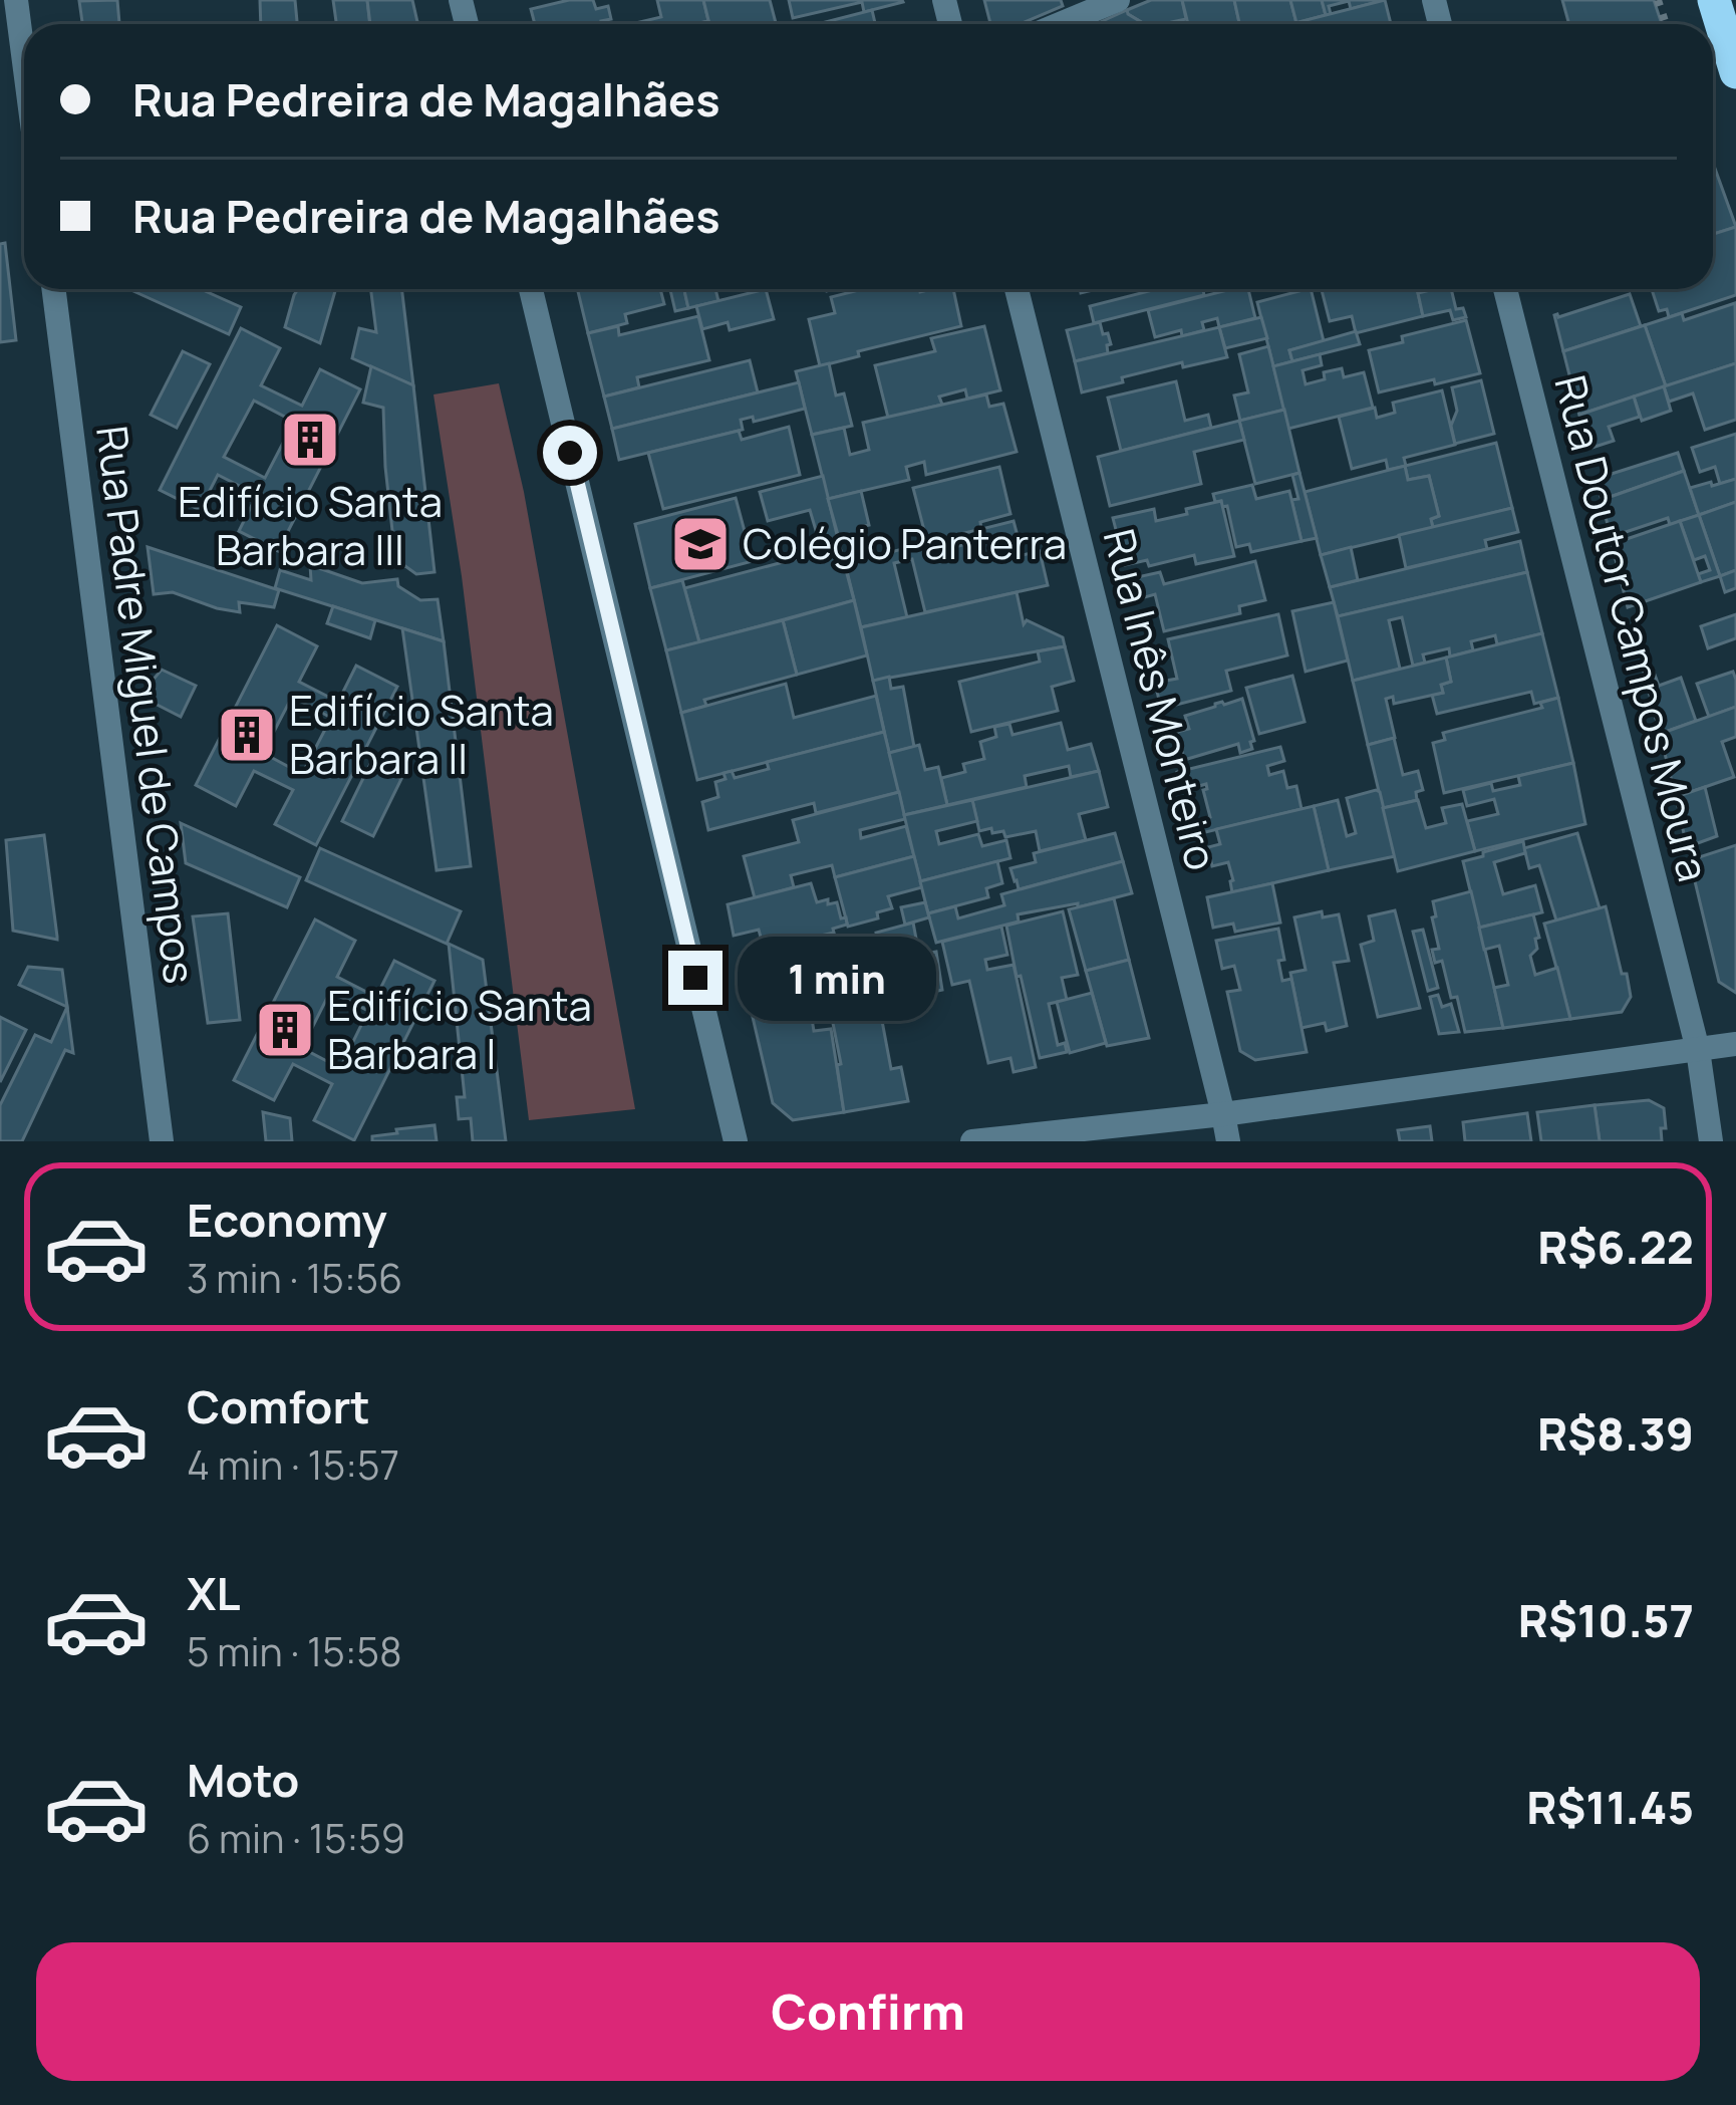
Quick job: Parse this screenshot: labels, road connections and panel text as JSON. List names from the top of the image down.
{
  "streets": {
    "street": ["Rua Doutor Campos Moura", "Rua Inês Monteiro", "Rua Padre Miguel de Campos"]
  },
  "places": {
    "building": ["Edifício Santa Barbara III", "Edifício Santa Barbara II", "Edifício Santa Barbara I"],
    "school or university": ["Colégio Panterra"]
  },
  "page": {
    "banner": ["Rua Pedreira de Magalhães", "Rua Pedreira de Magalhães"],
    "bubble": "1 min",
    "list": [
      {
        "name": "Economy",
        "note": "3 min · 15:56",
        "value": "R$6.22"
      },
      {
        "name": "Comfort",
        "note": "4 min · 15:57",
        "value": "R$8.39"
      },
      {
        "name": "XL",
        "note": "5 min · 15:58",
        "value": "R$10.57"
      },
      {
        "name": "Moto",
        "note": "6 min · 15:59",
        "value": "R$11.45"
      }
    ],
    "buttons": "Confirm"
  }
}
